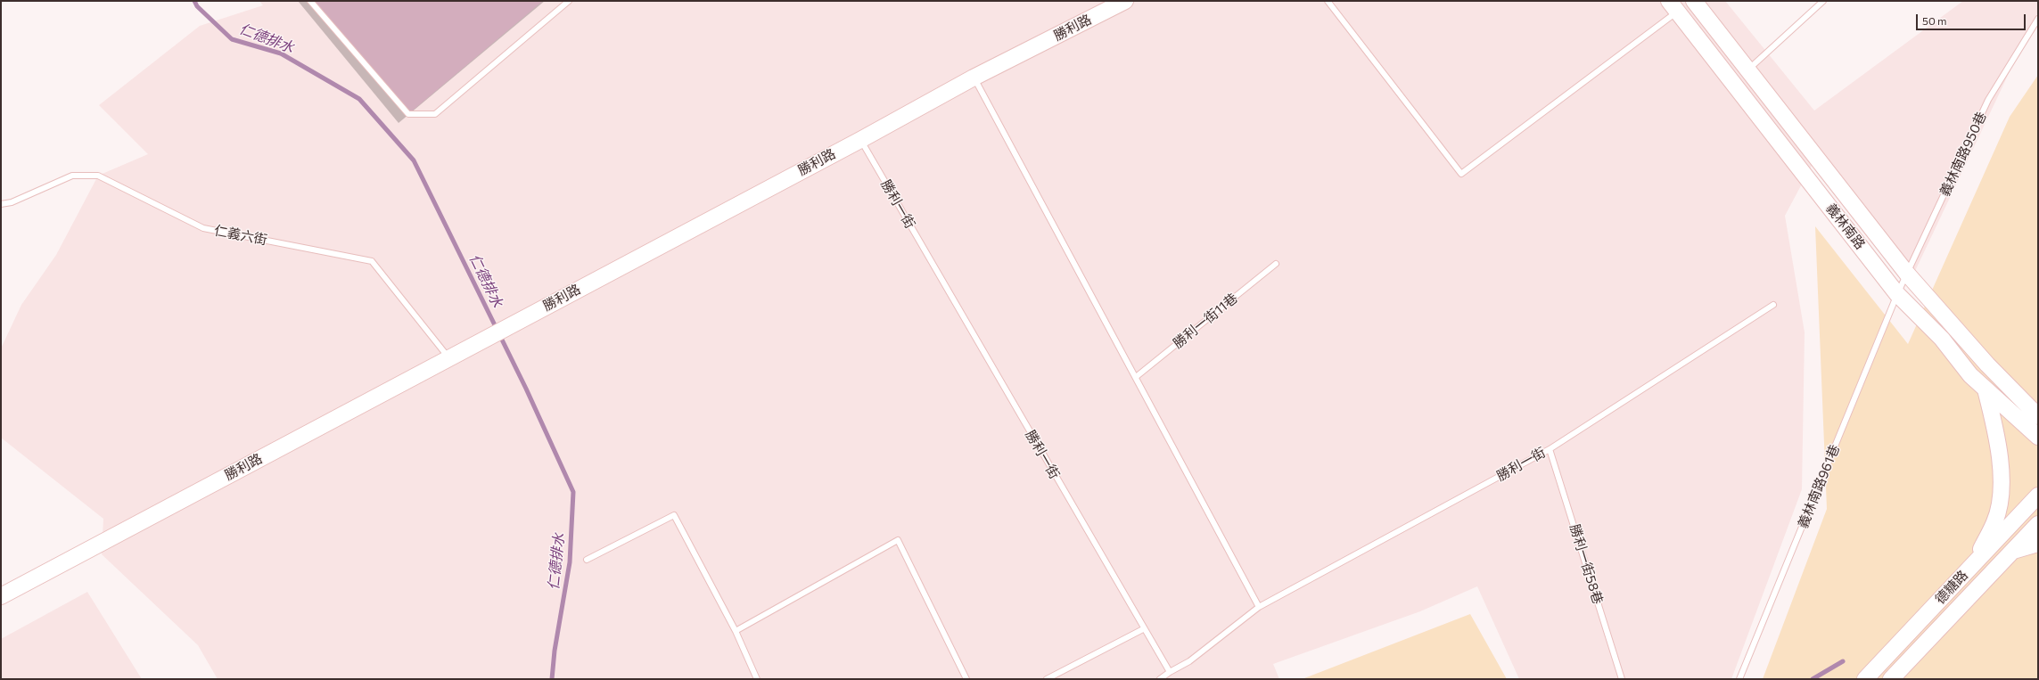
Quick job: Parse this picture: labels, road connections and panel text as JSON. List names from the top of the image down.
{
  "streets": {
    "street": ["勝利路", "義林南路", "德糖路"],
    "lane": [
      "義林南路950巷",
      "勝利一街",
      "仁義六街",
      "勝利一街11巷",
      "義林南路961巷",
      "勝利一街58巷"
    ]
  },
  "crossings": [
    ["勝利路", "勝利一街"],
    ["勝利路", "仁義六街"],
    ["義林南路950巷", "義林南路"],
    ["義林南路950巷", "義林南路961巷"],
    ["勝利一街", "勝利一街58巷"],
    ["義林南路", "義林南路961巷"]
  ],
  "water": ["仁德排水"],
  "scale_bar": "50 m"
}
